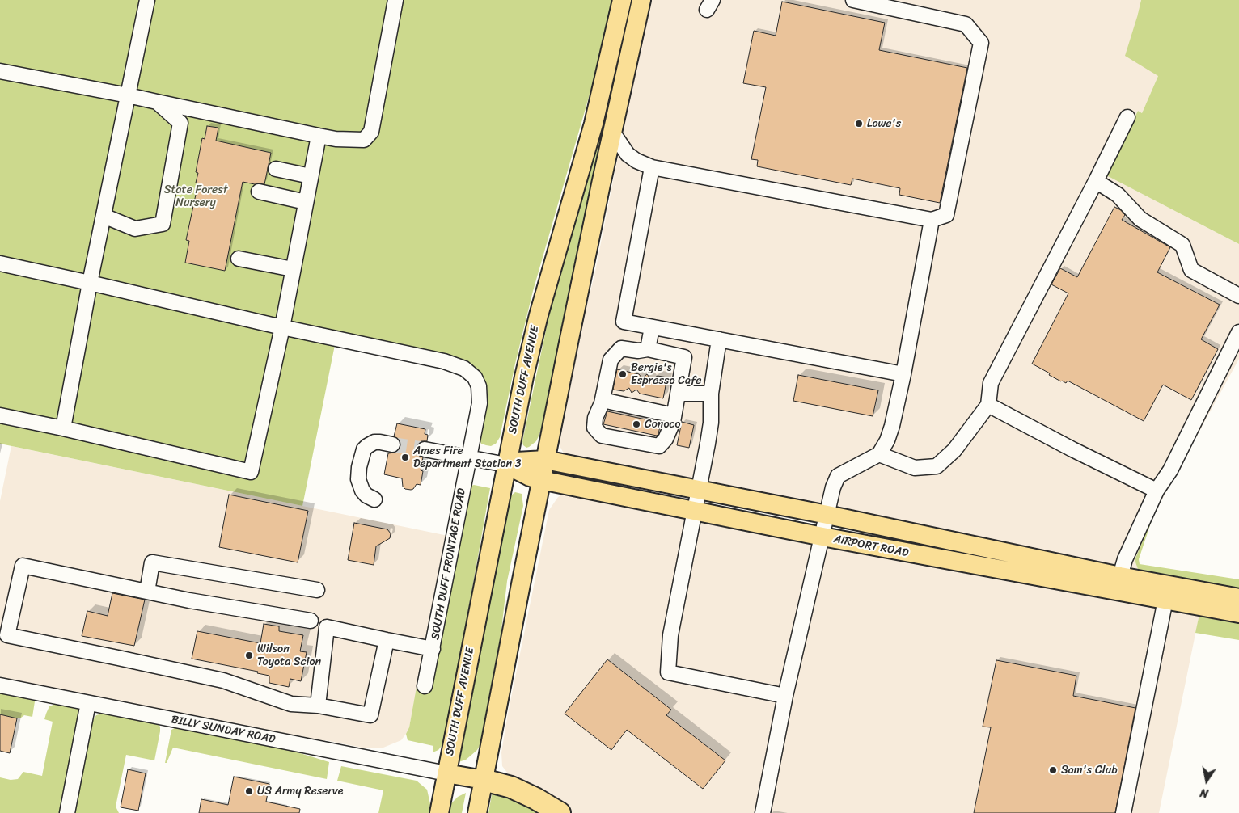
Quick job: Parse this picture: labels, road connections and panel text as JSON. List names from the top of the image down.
{
  "streets": {
    "main road": ["SOUTH DUFF AVENUE", "AIRPORT ROAD"],
    "street": ["SOUTH DUFF FRONTAGE ROAD", "BILLY SUNDAY ROAD"]
  },
  "crossings": [
    ["SOUTH DUFF AVENUE", "AIRPORT ROAD"],
    ["SOUTH DUFF AVENUE", "BILLY SUNDAY ROAD"],
    ["AIRPORT ROAD", "SOUTH DUFF FRONTAGE ROAD"]
  ],
  "parks": ["State Forest Nursery"],
  "places": [
    "Lowe's",
    "Bergie's Espresso Cafe",
    "Conoco",
    "Ames Fire Department Station 3",
    "Wilson Toyota Scion",
    "Sam's Club",
    "US Army Reserve"
  ],
  "north": "bottom"
}
